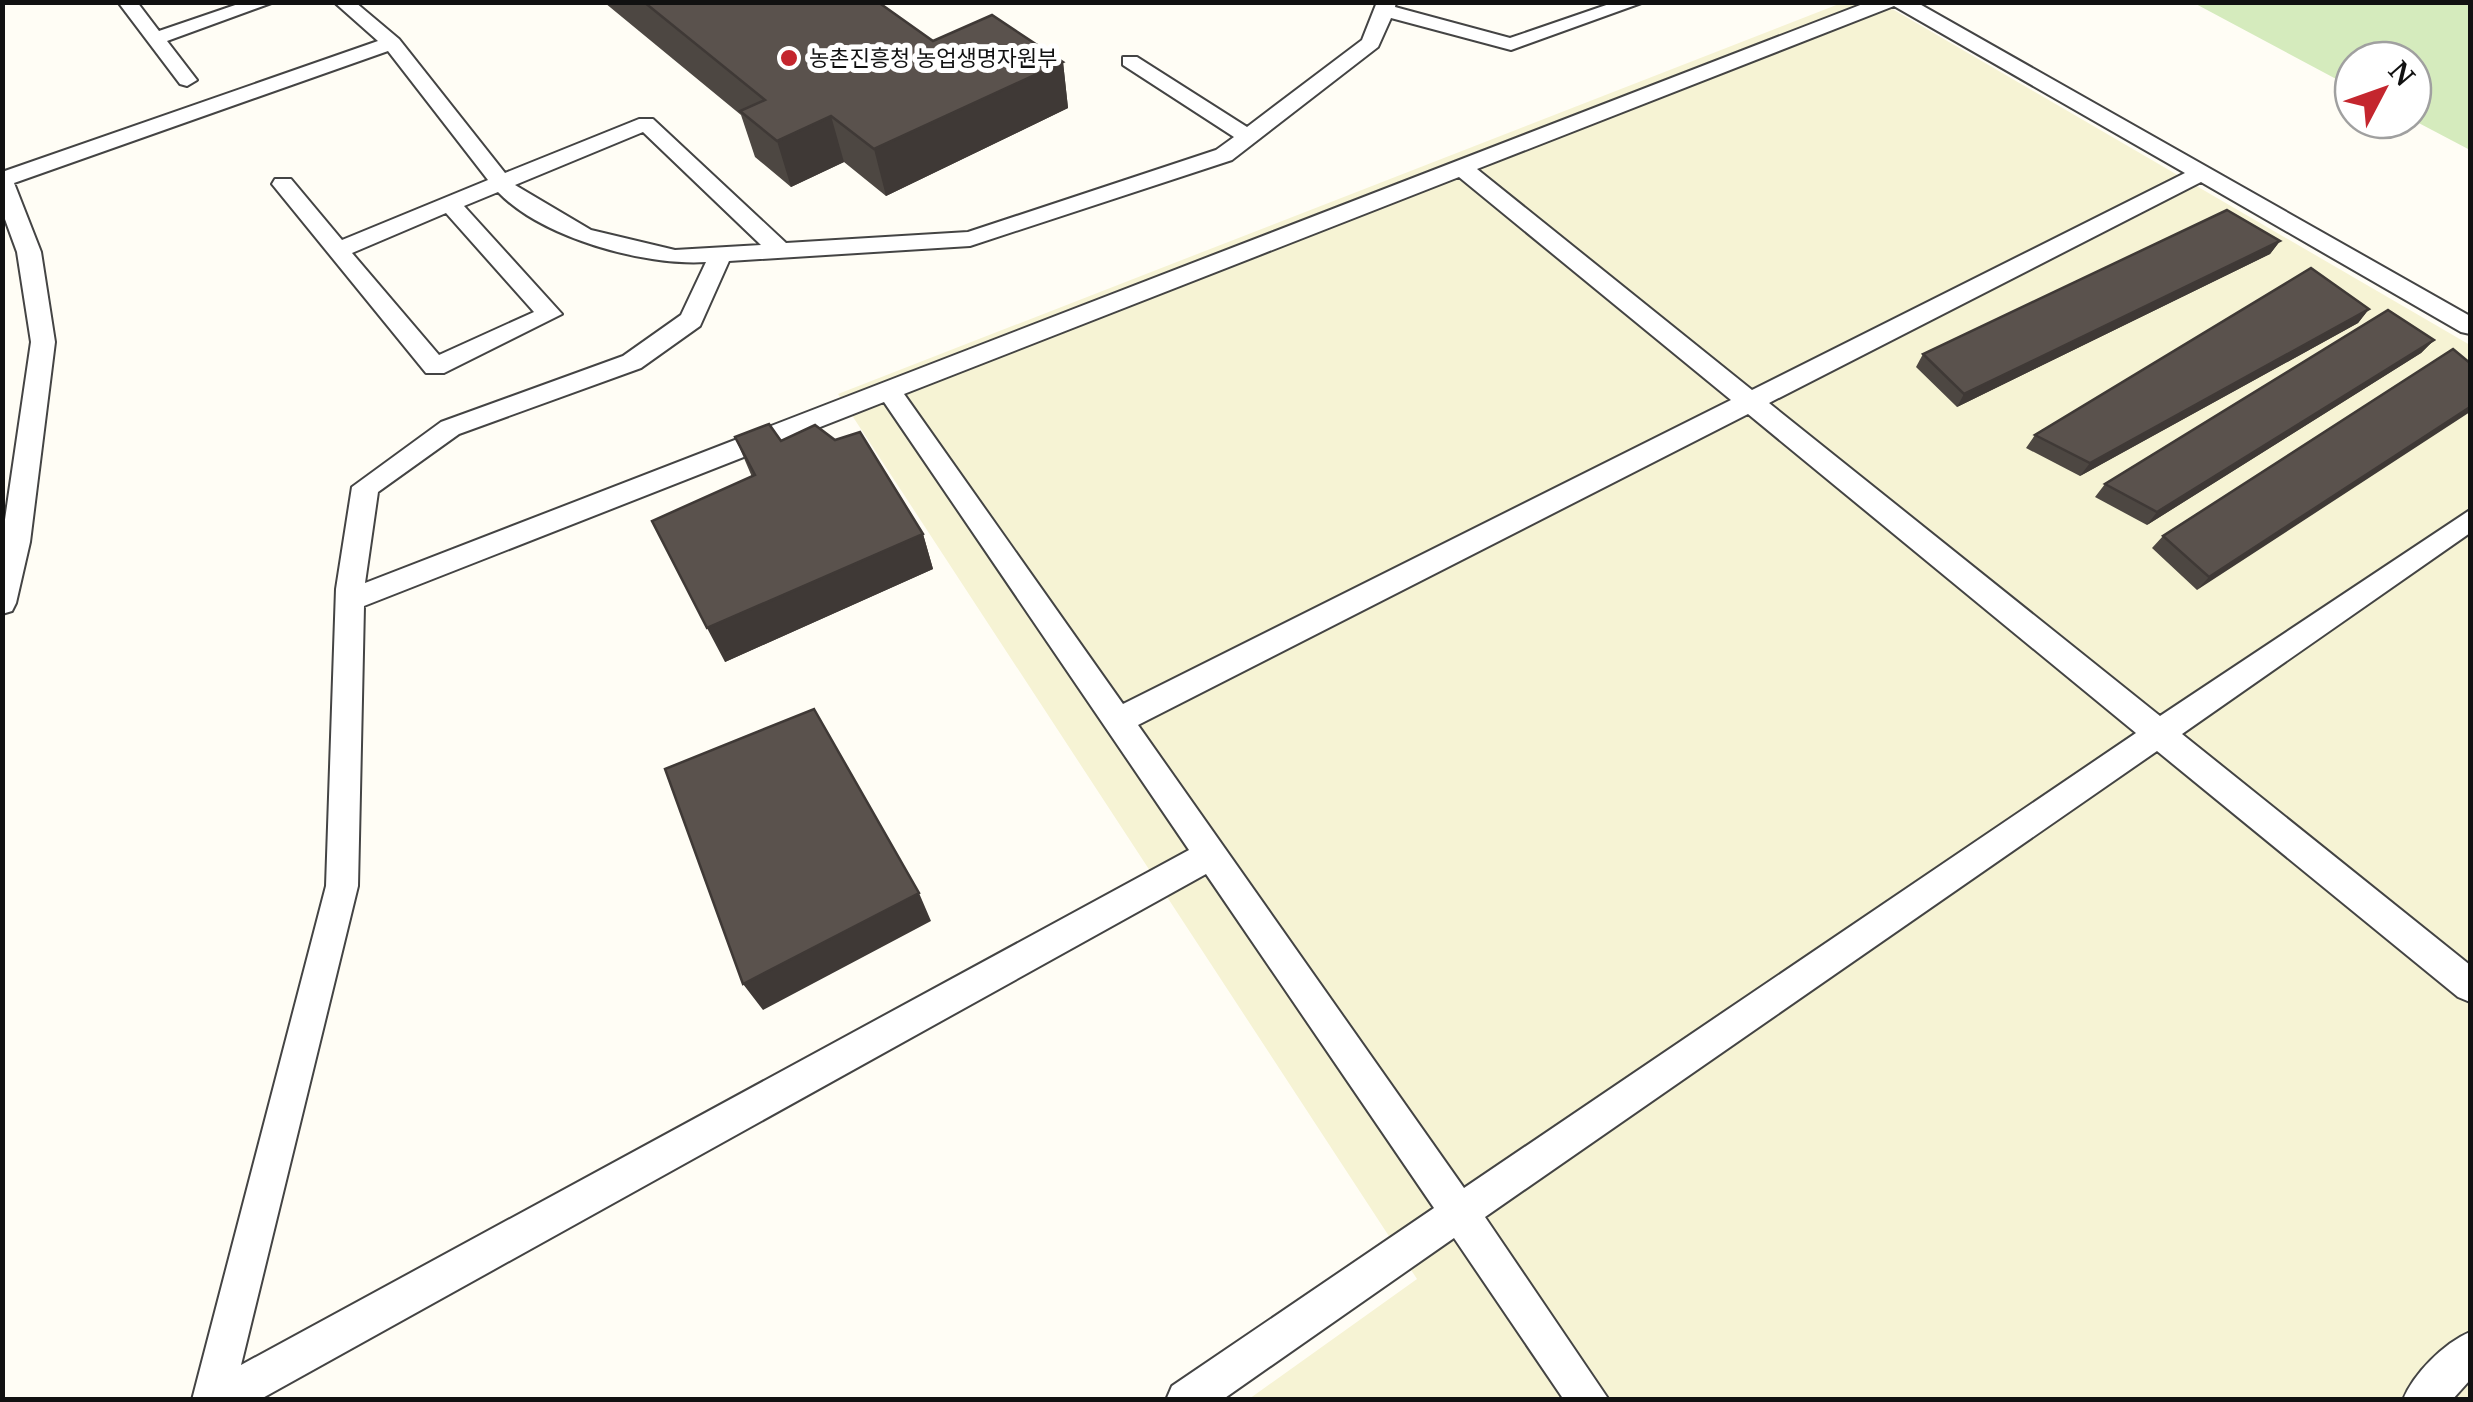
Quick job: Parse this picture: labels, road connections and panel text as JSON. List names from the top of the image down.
{
  "places": ["농촌진흥청 농업생명자원부"],
  "north": "top right"
}
